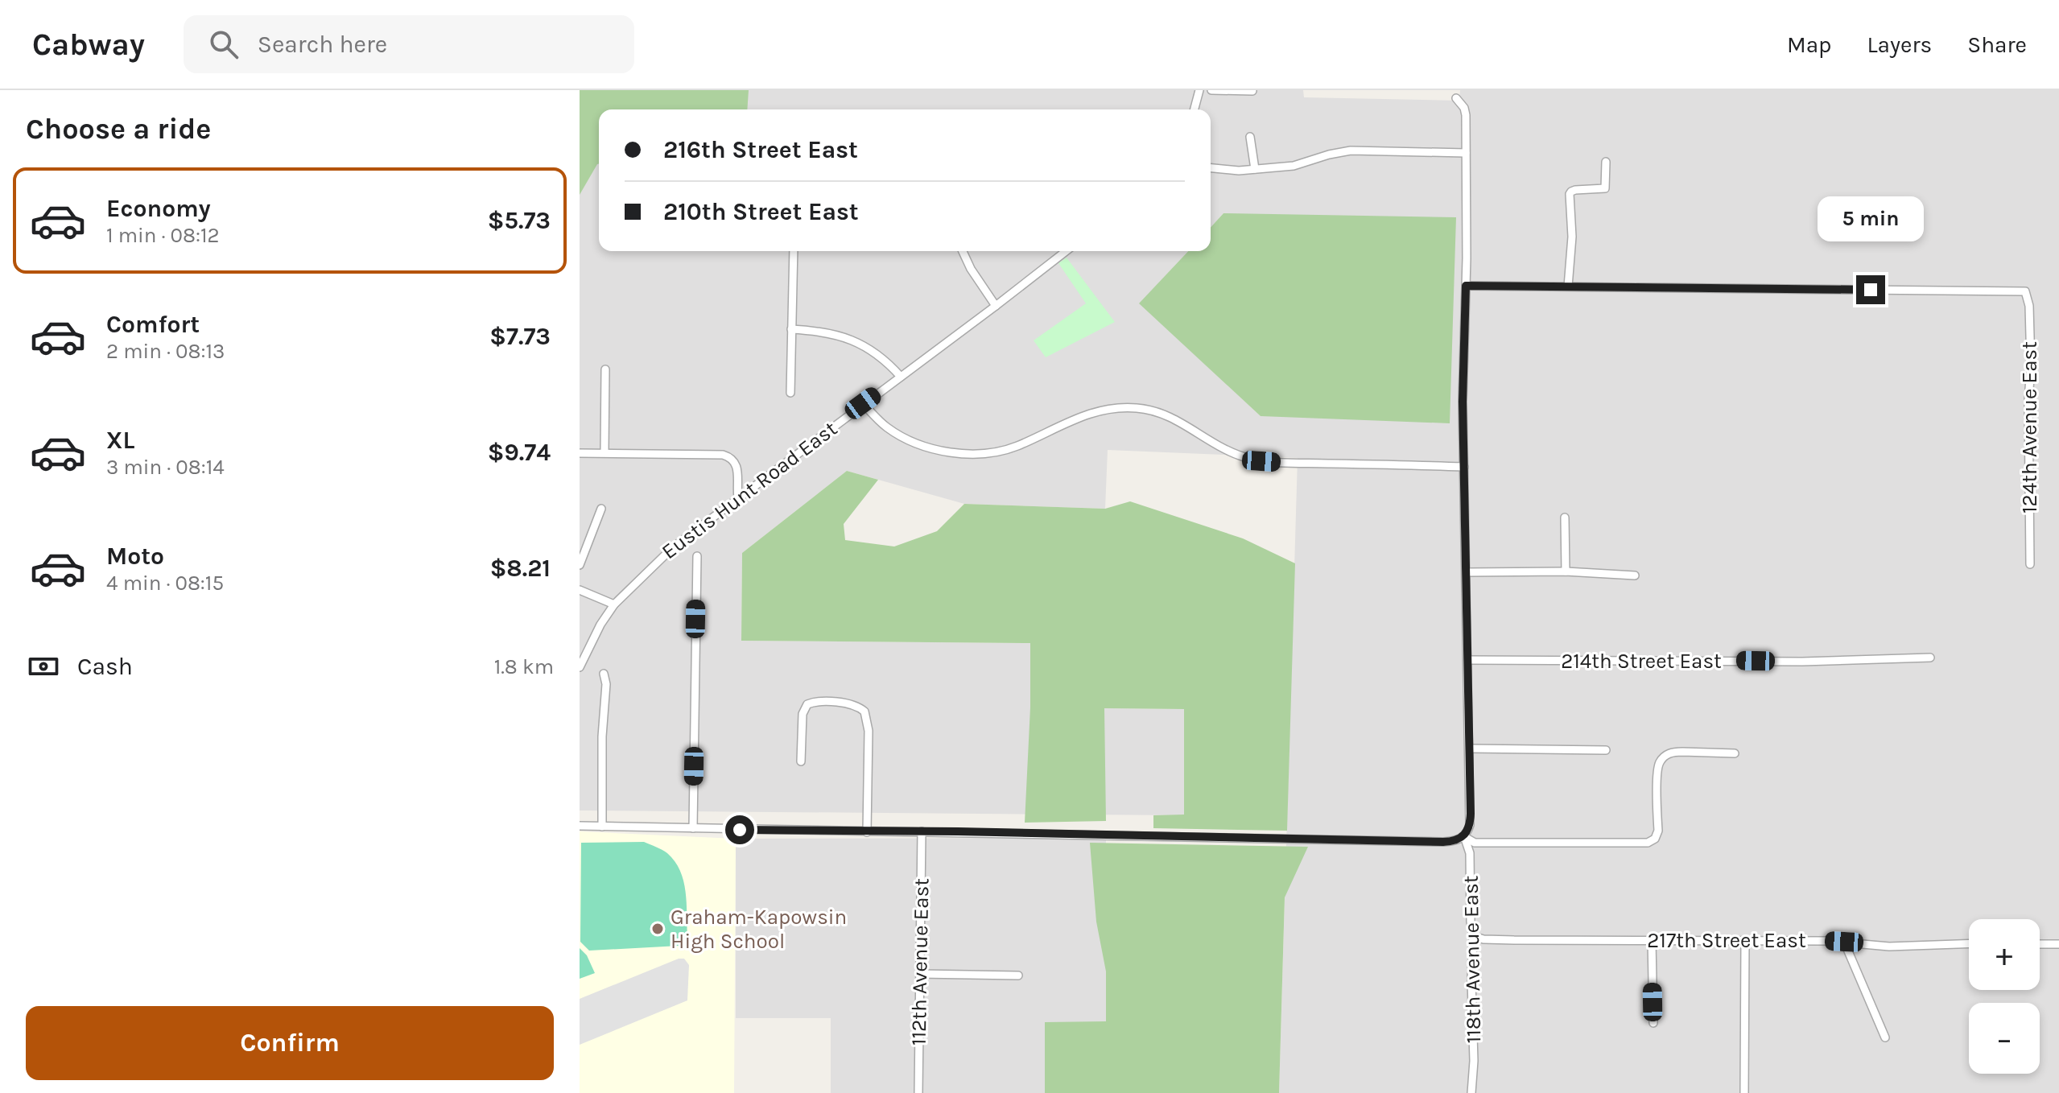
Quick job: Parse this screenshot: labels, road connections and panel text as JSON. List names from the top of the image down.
{
  "streets": {
    "street": [
      "124th Avenue East",
      "Eustis Hunt Road East",
      "214th Street East",
      "217th Street East",
      "118th Avenue East",
      "112th Avenue East"
    ]
  },
  "crossings": [
    ["214th Street East", "118th Avenue East"],
    ["217th Street East", "118th Avenue East"]
  ],
  "places": ["Graham-Kapowsin High School"],
  "page": {
    "header": "Cabway",
    "search": "Search here",
    "nav": ["Map", "Layers", "Share"],
    "heading": "Choose a ride",
    "banner": ["216th Street East", "210th Street East"],
    "list": [
      {
        "name": "Economy",
        "note": "1 min · 08:12",
        "value": "$5.73"
      },
      {
        "name": "Comfort",
        "note": "2 min · 08:13",
        "value": "$7.73"
      },
      {
        "name": "XL",
        "note": "3 min · 08:14",
        "value": "$9.74"
      },
      {
        "name": "Moto",
        "note": "4 min · 08:15",
        "value": "$8.21"
      }
    ],
    "bubble": "5 min",
    "pay": ["Cash", "1.8 km"],
    "map_buttons": ["+", "−"],
    "buttons": "Confirm"
  }
}
